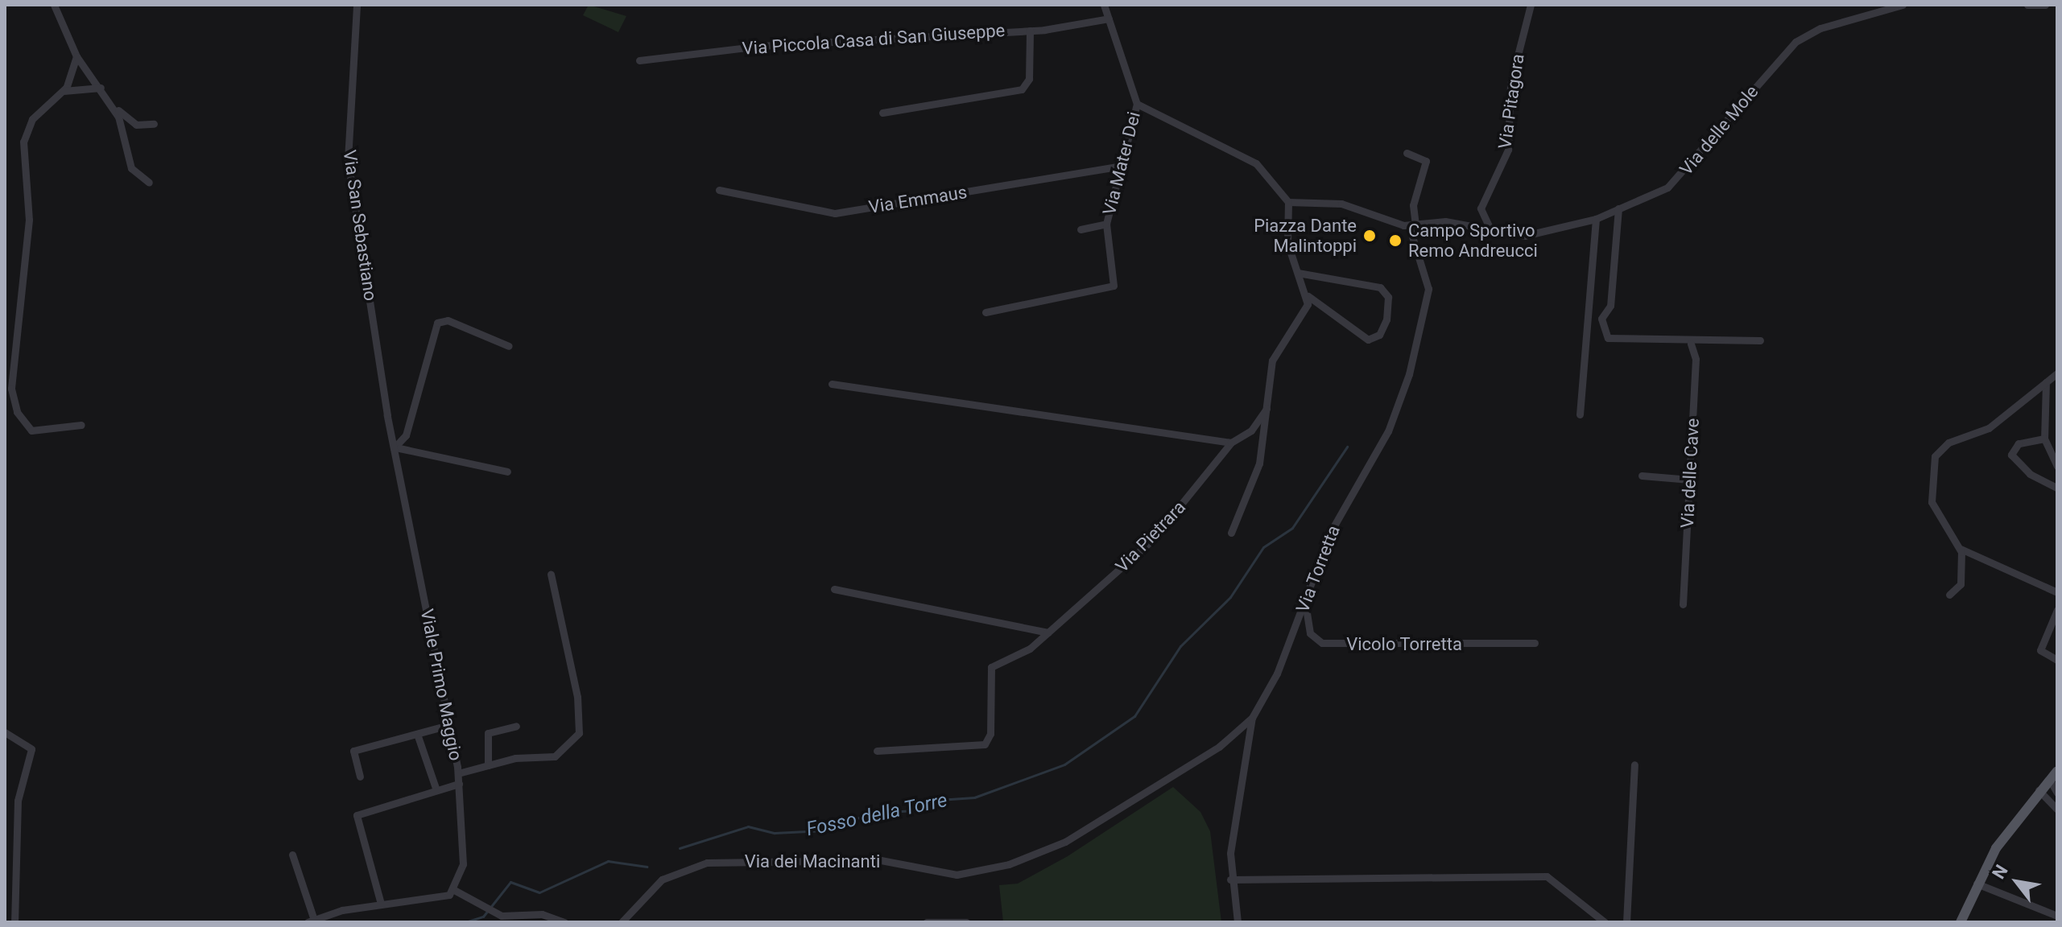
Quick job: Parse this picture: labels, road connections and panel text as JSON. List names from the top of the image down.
{
  "streets": {
    "street": [
      "Via Piccola Casa di San Giuseppe",
      "Via Pitagora",
      "Via delle Mole",
      "Via Mater Dei",
      "Via Emmaus",
      "Via San Sebastiano",
      "Via delle Cave",
      "Via Pietrara",
      "Via Torretta",
      "Vicolo Torretta",
      "Viale Primo Maggio",
      "Via dei Macinanti"
    ]
  },
  "crossings": [
    ["Via Pitagora", "Via delle Mole"],
    ["Via delle Mole", "Via Torretta"],
    ["Via Mater Dei", "Via Emmaus"],
    ["Via San Sebastiano", "Viale Primo Maggio"],
    ["Via Torretta", "Vicolo Torretta"],
    ["Via Torretta", "Via dei Macinanti"]
  ],
  "water": ["Fosso della Torre"],
  "places": ["Piazza Dante Malintoppi", "Campo Sportivo Remo Andreucci"],
  "north": "top left"
}
